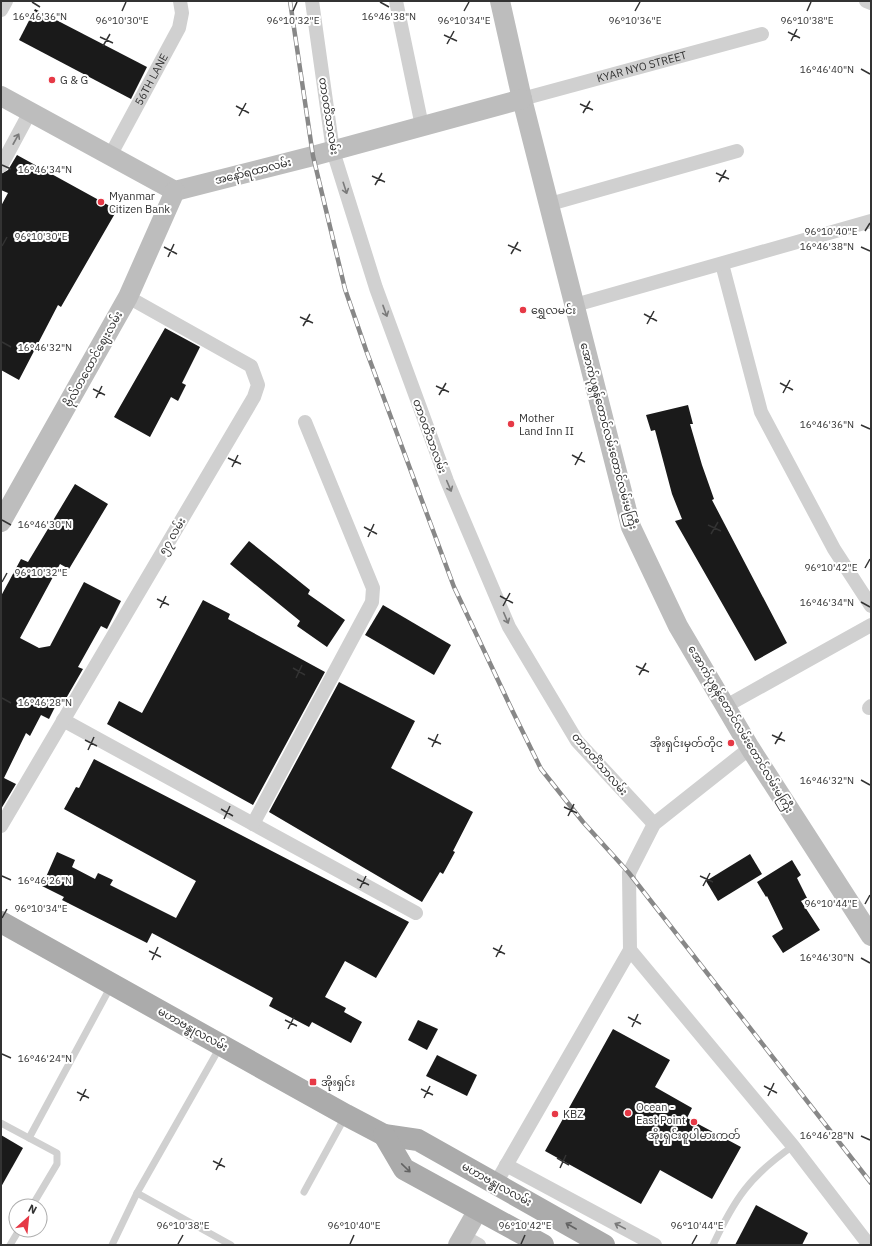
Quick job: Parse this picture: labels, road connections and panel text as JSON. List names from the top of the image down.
{
  "streets": {
    "main road": [
      "အနော်ရထာလမ်း",
      "ဗိုလ်တထောင်ဈေးလမ်း",
      "အောက်ပုစွန်တောင်လမ်းတောင်လမ်းမကြီး",
      "မဟာဗန္ဓုလလမ်း"
    ],
    "street": [
      "KYAR NYO STREET",
      "56TH LANE",
      "တာဝတိံသာလမ်း",
      "၅၇ လမ်း"
    ]
  },
  "crossings": [
    ["KYAR NYO STREET", "အနော်ရထာလမ်း"],
    ["KYAR NYO STREET", "အောက်ပုစွန်တောင်လမ်းတောင်လမ်းမကြီး"],
    ["တာဝတိံသာလမ်း", "အနော်ရထာလမ်း"],
    ["အနော်ရထာလမ်း", "ဗိုလ်တထောင်ဈေးလမ်း"],
    ["အနော်ရထာလမ်း", "အောက်ပုစွန်တောင်လမ်းတောင်လမ်းမကြီး"],
    ["ဗိုလ်တထောင်ဈေးလမ်း", "၅၇ လမ်း"]
  ],
  "one_way": ["တာဝတိံသာလမ်း"],
  "places": {
    "other": [
      "G & G",
      "Myanmar Citizen Bank",
      "ရွှေလမင်း",
      "Mother Land Inn II",
      "အိုးရှင်းမှတ်တိုင",
      "Ocean - East Point",
      "KBZ",
      "အိုးရှင်းစူပါမားကတ်"
    ],
    "transit": ["အိုးရှင်း"]
  },
  "north": "top right",
  "coordinates": [
    "16°46'36\"N",
    "16°46'38\"N",
    "96°10'30\"E",
    "96°10'32\"E",
    "96°10'34\"E",
    "96°10'36\"E",
    "96°10'38\"E",
    "16°46'40\"N",
    "16°46'34\"N",
    "96°10'40\"E",
    "16°46'32\"N",
    "16°46'30\"N",
    "96°10'42\"E",
    "16°46'28\"N",
    "16°46'26\"N",
    "96°10'44\"E",
    "16°46'24\"N"
  ]
}
